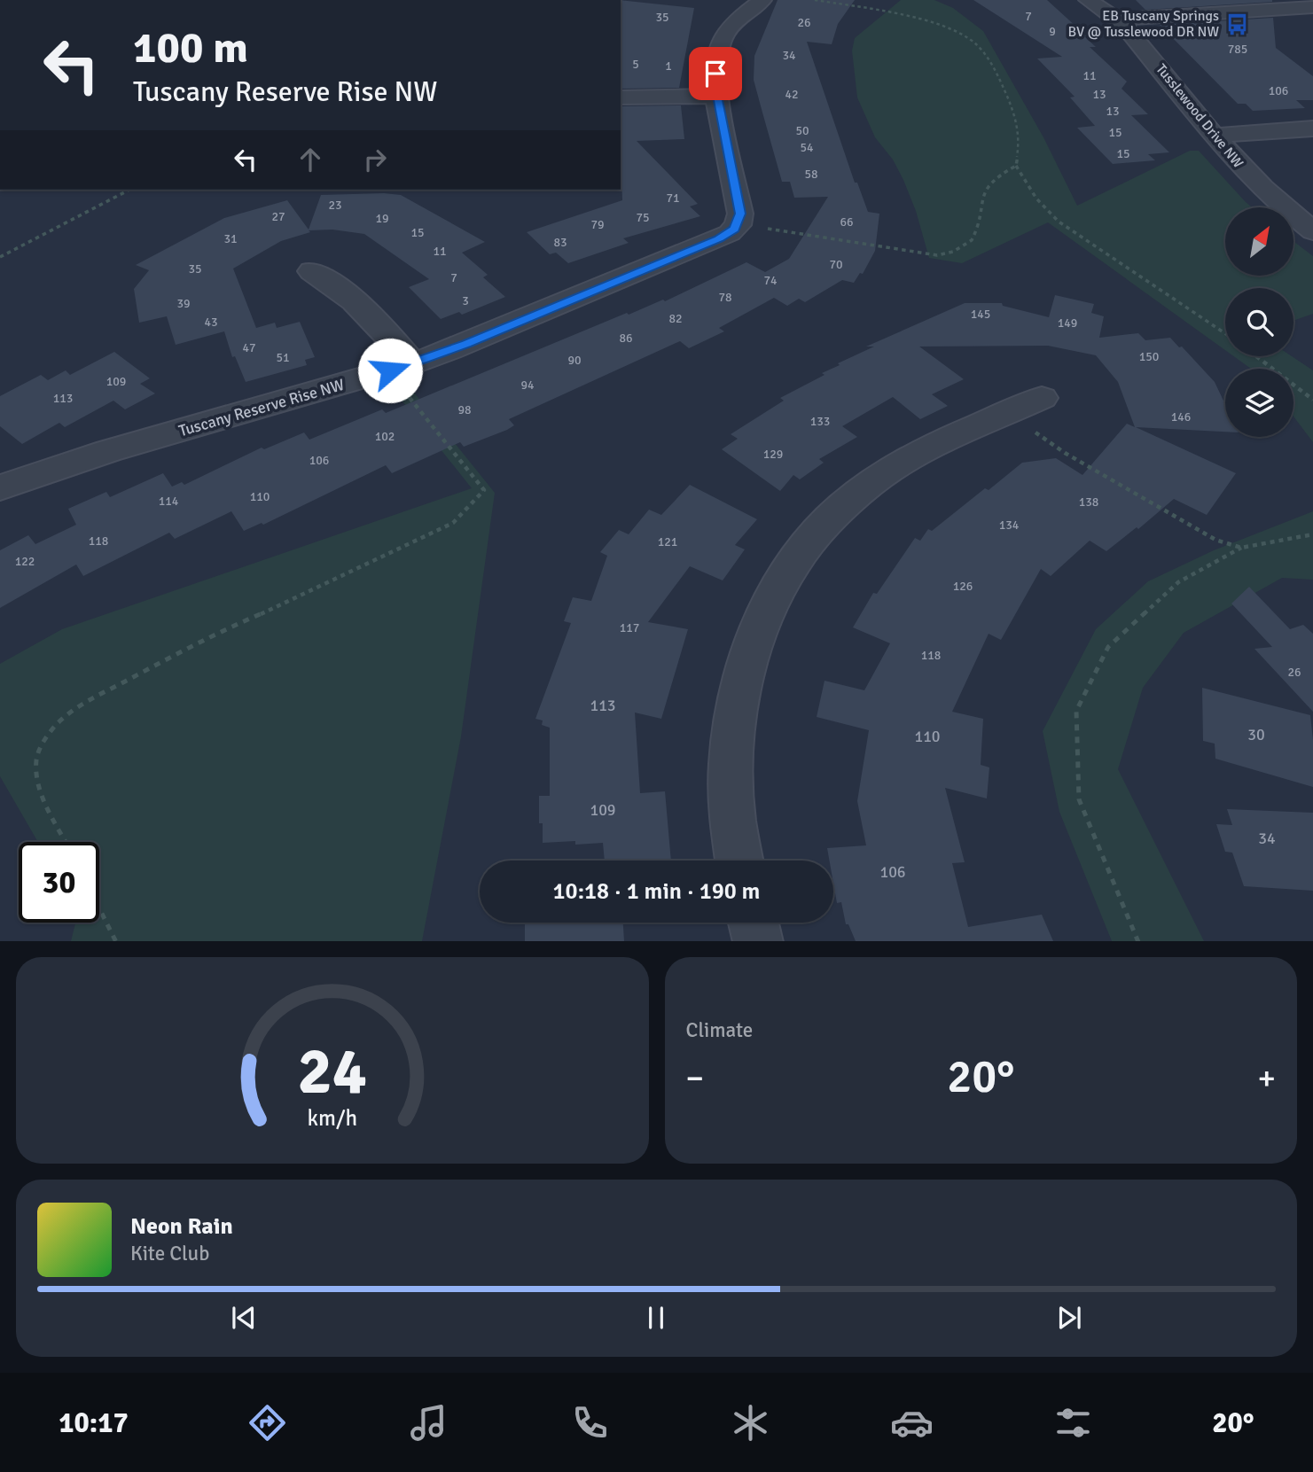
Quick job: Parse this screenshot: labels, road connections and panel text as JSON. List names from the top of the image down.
{
  "streets": {
    "street": ["Tusslewood Drive NW", "Tuscany Reserve Rise NW"]
  },
  "places": {
    "bus stop": ["EB Tuscany Springs BV @ Tusslewood DR NW"]
  },
  "house_numbers": [
    "7",
    "35",
    "26",
    "9",
    "785",
    "34",
    "5",
    "1",
    "11",
    "106",
    "42",
    "13",
    "13",
    "50",
    "15",
    "54",
    "15",
    "58",
    "71",
    "23",
    "27",
    "75",
    "19",
    "66",
    "79",
    "15",
    "31",
    "83",
    "11",
    "70",
    "35",
    "7",
    "74",
    "78",
    "3",
    "39",
    "145",
    "82",
    "43",
    "149",
    "86",
    "47",
    "150",
    "51",
    "90",
    "109",
    "94",
    "113",
    "98",
    "146",
    "133",
    "102",
    "129",
    "106",
    "110",
    "114",
    "138",
    "134",
    "118",
    "121",
    "122",
    "126",
    "117",
    "118",
    "26",
    "113",
    "30",
    "110",
    "109",
    "34",
    "106"
  ],
  "north": "top right",
  "page": {
    "turn": ["100 m", "Tuscany Reserve Rise NW"],
    "limit": "30",
    "trip": "10:18 · 1 min · 190 m",
    "tile": "Climate",
    "heat": ["−", "20°", "+"],
    "song": ["Neon Rain", "Kite Club"],
    "tabs": ["10:17", "20°"],
    "gauge": ["24", "km/h"]
  }
}
